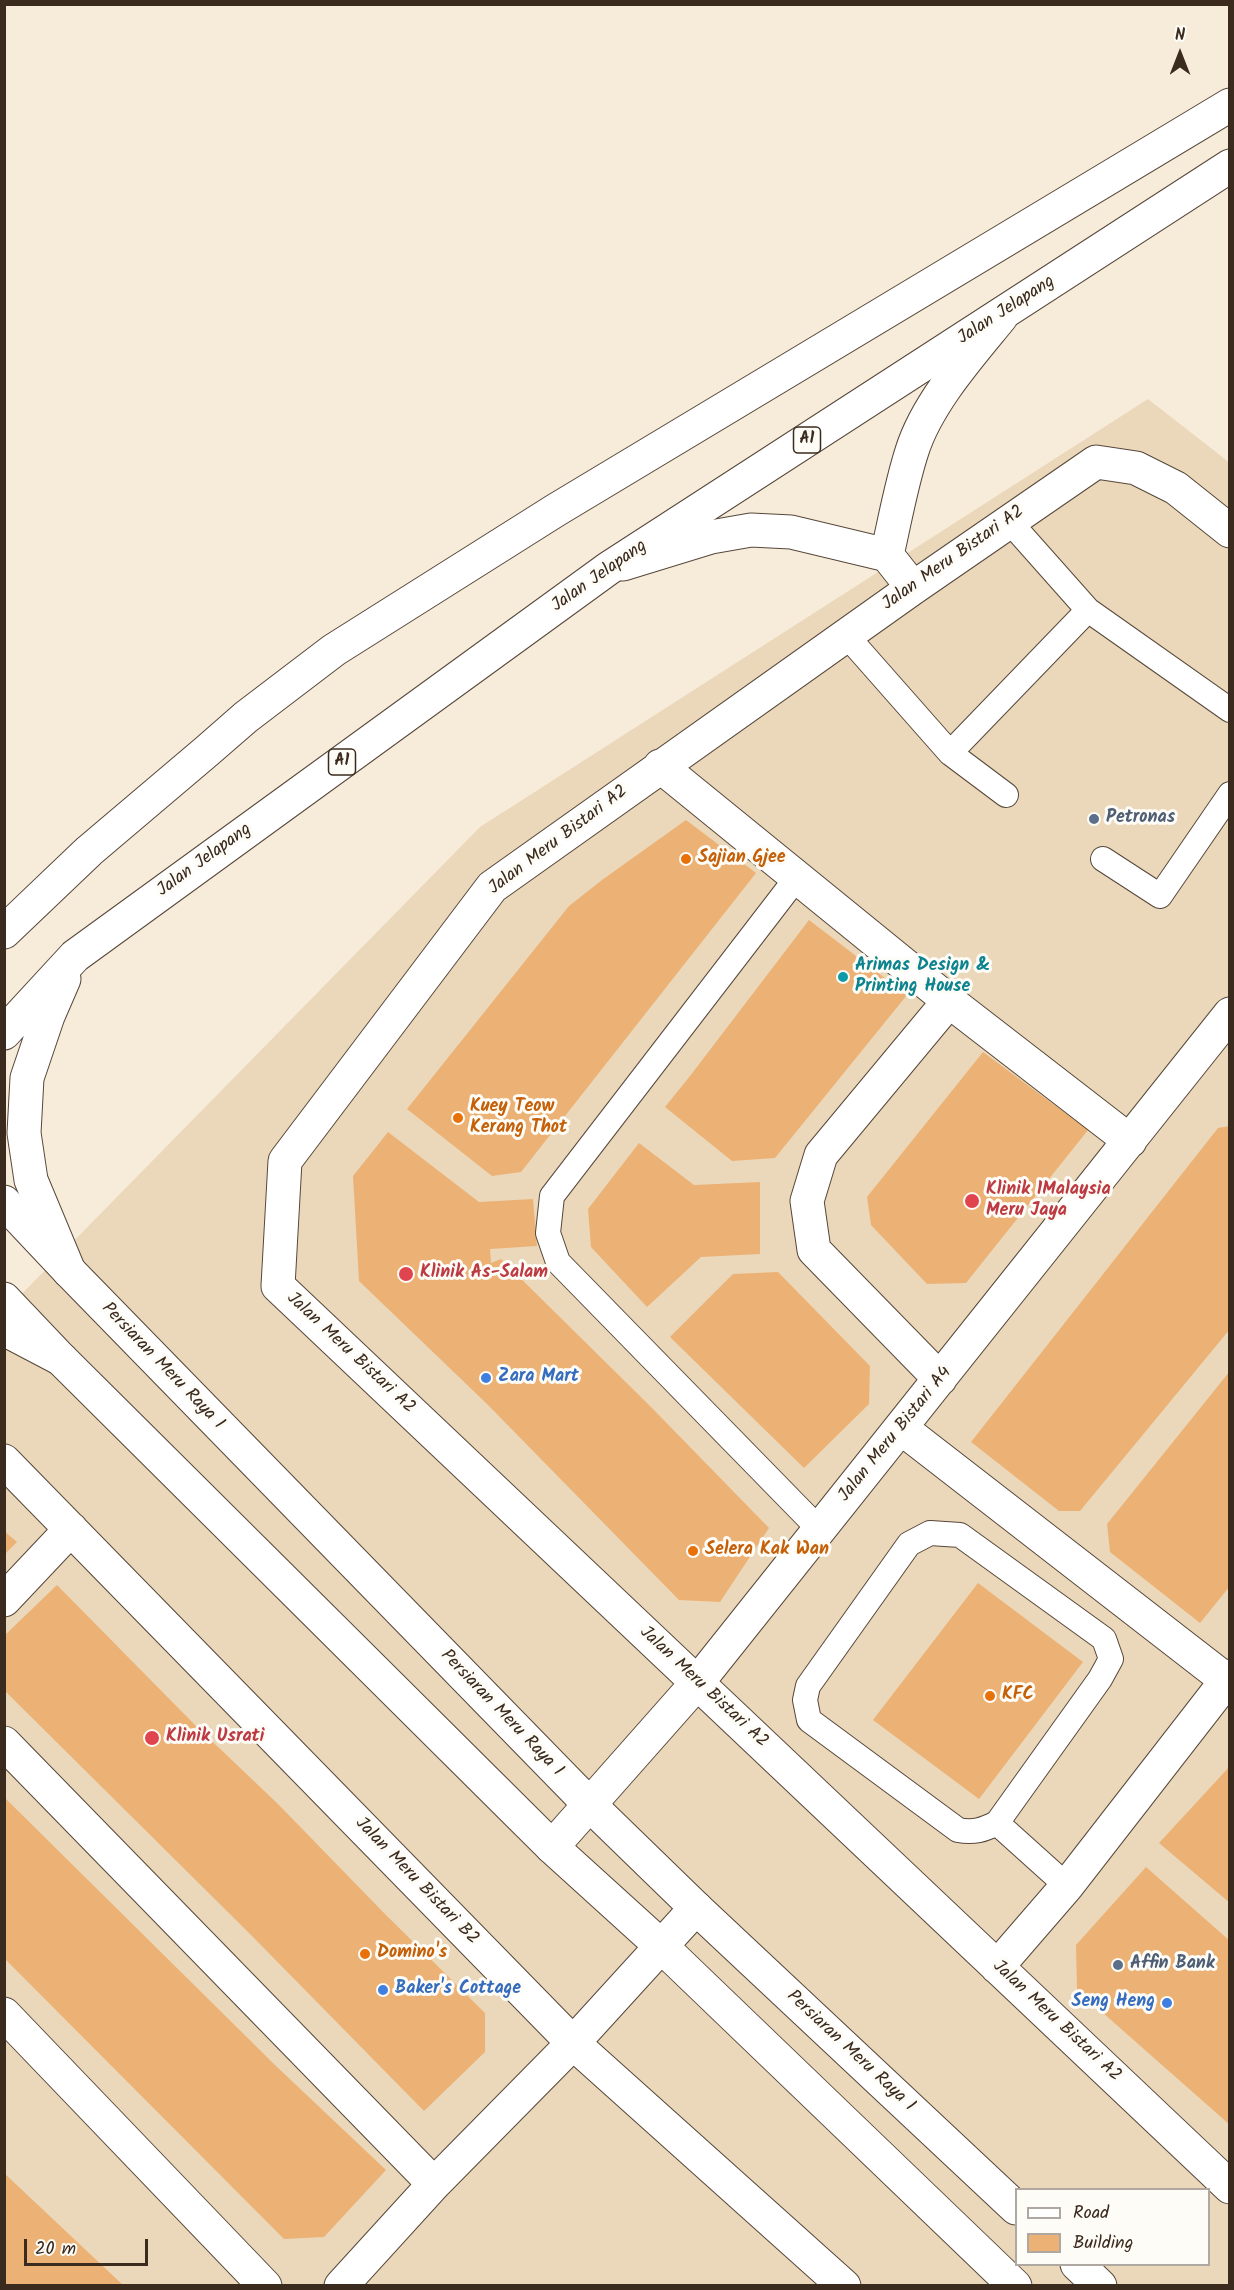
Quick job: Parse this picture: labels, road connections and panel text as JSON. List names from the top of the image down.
{
  "streets": {
    "street": [
      "Jalan Jelapang",
      "A1",
      "Jalan Meru Bistari A2",
      "Persiaran Meru Raya 1",
      "Jalan Meru Bistari A4",
      "Jalan Meru Bistari B2"
    ]
  },
  "crossings": [
    ["Jalan Meru Bistari A2", "Jalan Meru Bistari A4"],
    ["Persiaran Meru Raya 1", "Jalan Meru Bistari A4"]
  ],
  "places": [
    "Petronas",
    "Sajian Gjee",
    "Arimas Design & Printing House",
    "Kuey Teow Kerang Thot",
    "Klinik 1Malaysia Meru Jaya",
    "Klinik As-Salam",
    "Zara Mart",
    "Selera Kak Wan",
    "KFC",
    "Klinik Usrati",
    "Domino's",
    "Affin Bank",
    "Baker's Cottage",
    "Seng Heng"
  ],
  "legend": ["Road", "Building"],
  "scale_bar": "20 m",
  "north": "top"
}
